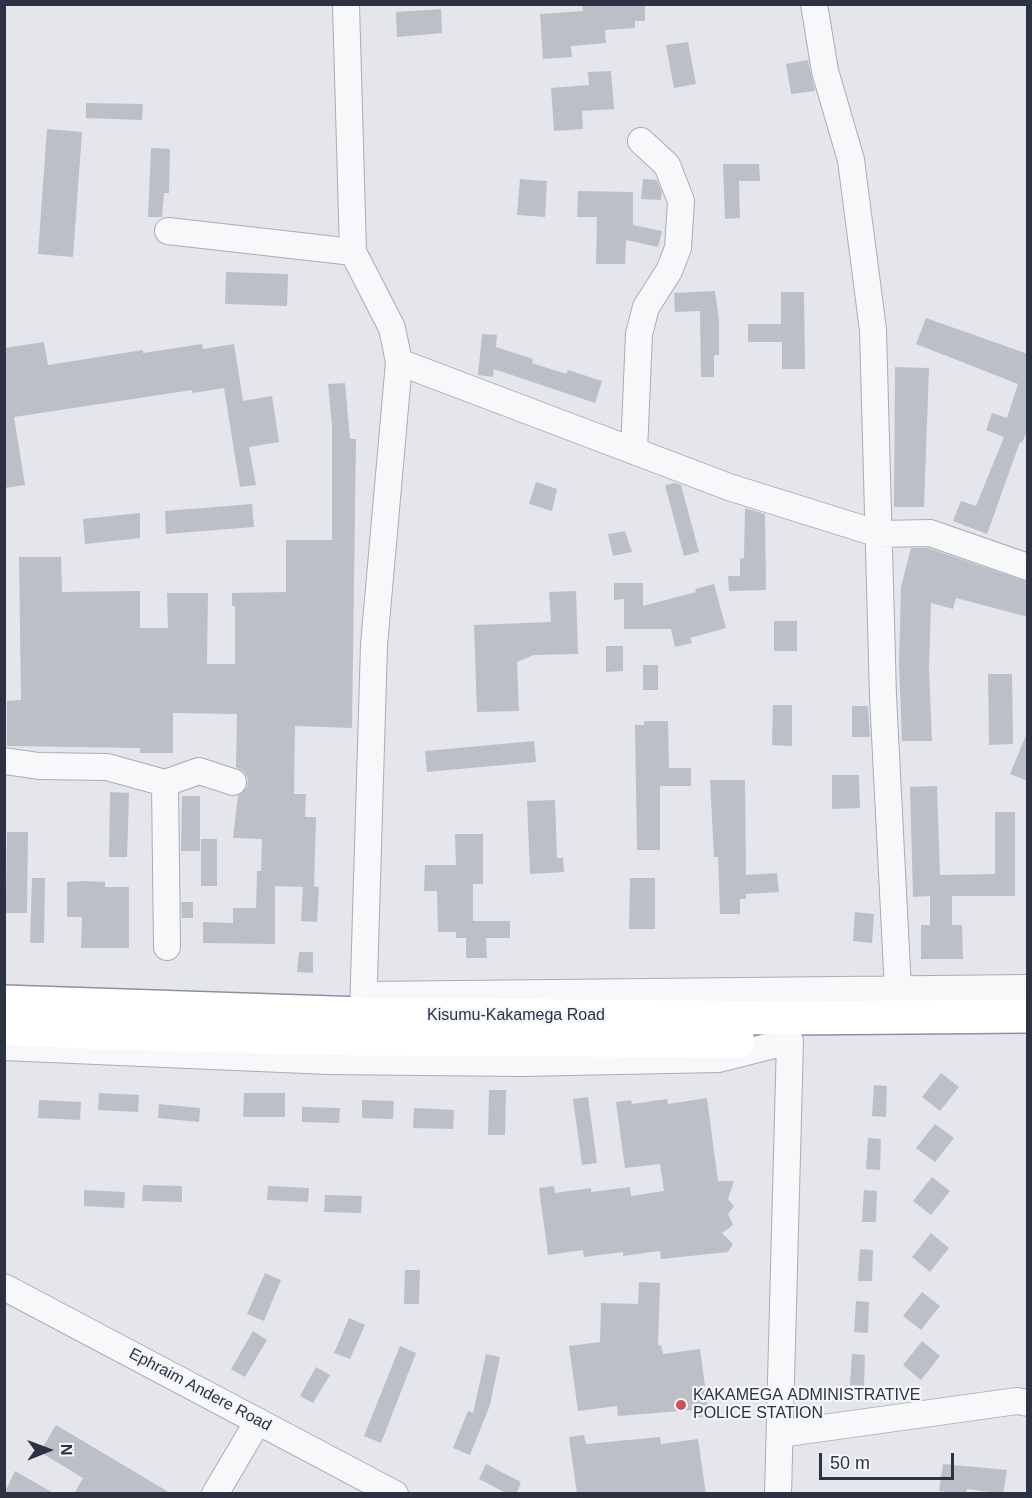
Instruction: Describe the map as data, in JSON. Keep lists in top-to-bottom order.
{
  "streets": {
    "highway": ["Kisumu-Kakamega Road"],
    "street": ["Ephraim Andere Road"]
  },
  "places": ["KAKAMEGA ADMINISTRATIVE POLICE STATION"],
  "scale_bar": "50 m",
  "north": "right"
}
